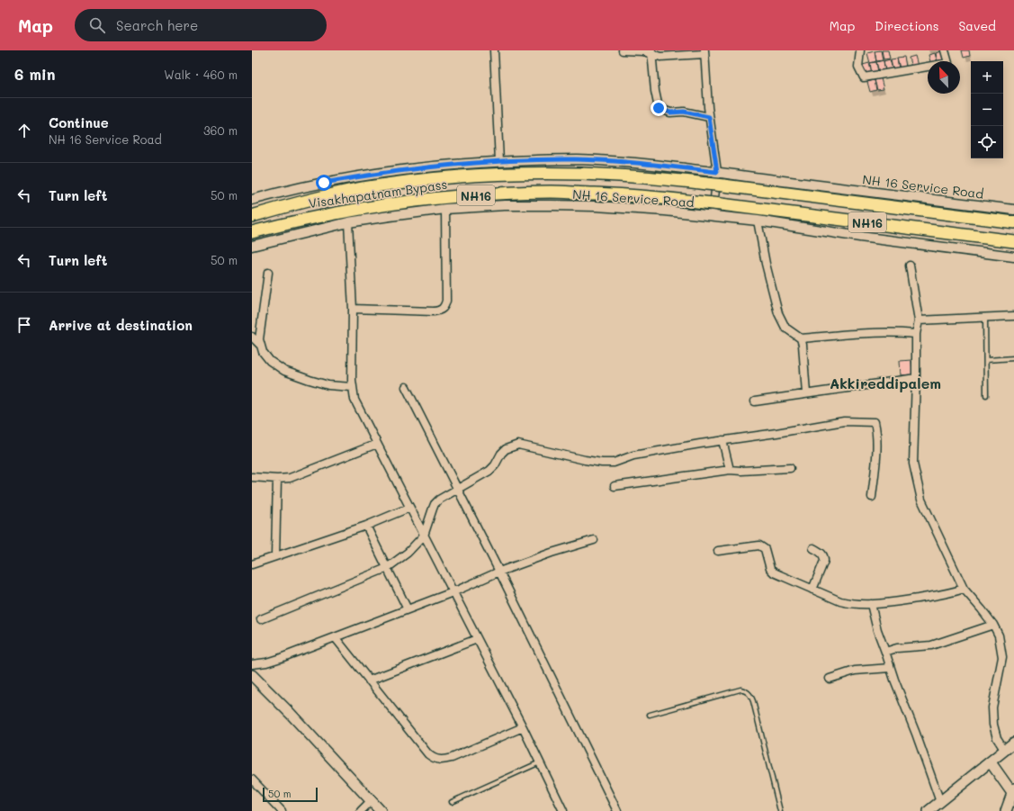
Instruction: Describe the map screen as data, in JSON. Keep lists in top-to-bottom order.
{
  "streets": {
    "highway": ["Visakhapatnam Bypass", "NH16"],
    "street": ["NH 16 Service Road"]
  },
  "districts": ["Akkireddipalem"],
  "scale_bar": "50 m",
  "north": "top left",
  "page": {
    "header": "Map",
    "search": "Search here",
    "nav": ["Map", "Directions", "Saved"],
    "heading": ["6 min", "Walk · 460 m"],
    "map_buttons": ["+", "−"],
    "list": [
      ["Continue", "NH 16 Service Road", "360 m"],
      ["Turn left", "50 m"],
      ["Turn left", "50 m"],
      "Arrive at destination"
    ],
    "scale": "50 m"
  }
}
